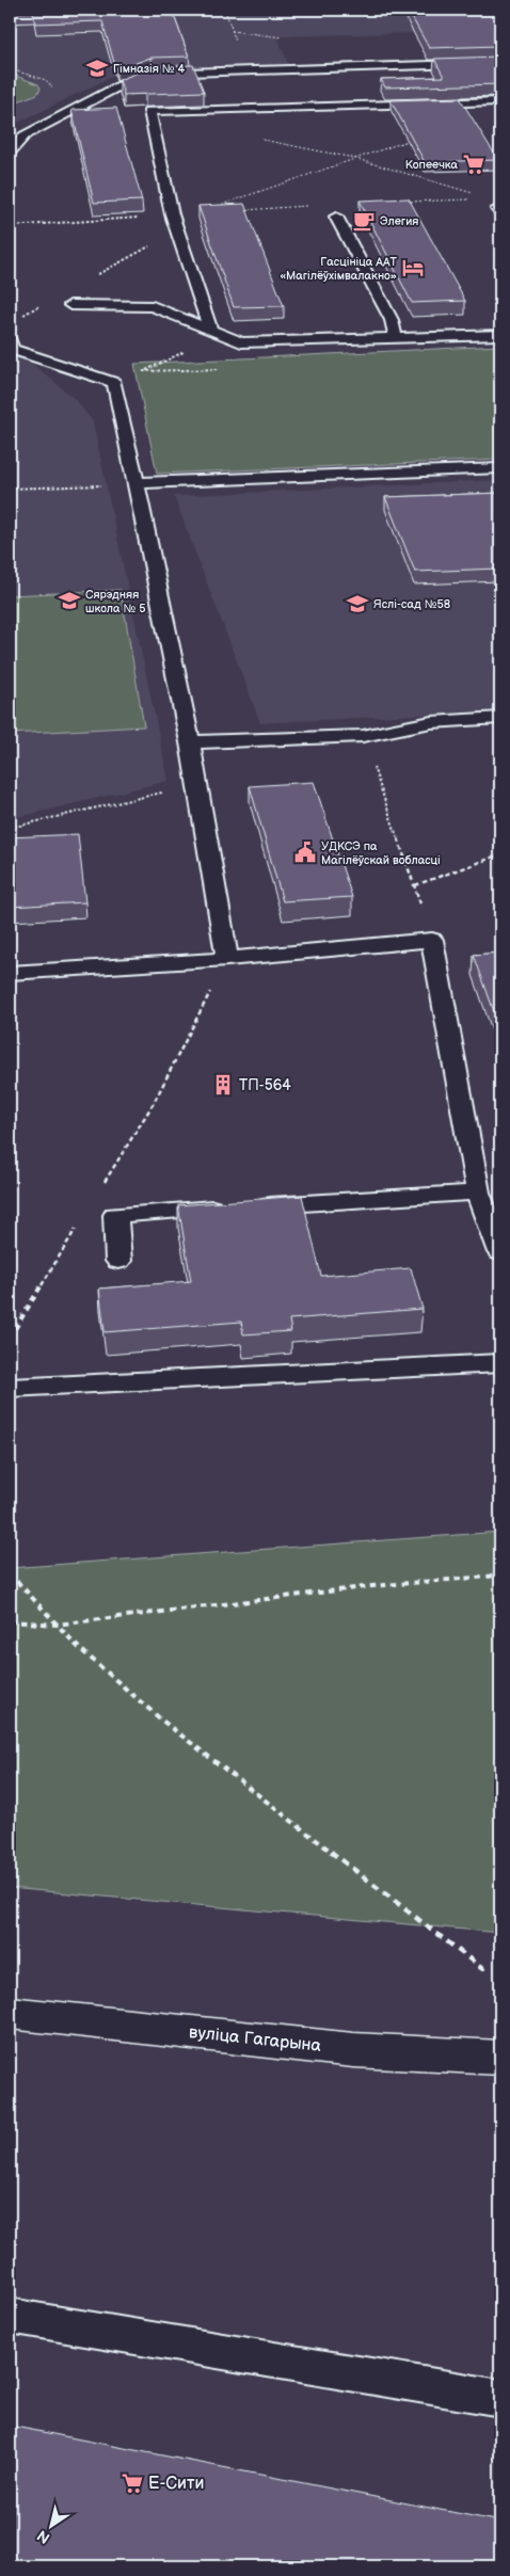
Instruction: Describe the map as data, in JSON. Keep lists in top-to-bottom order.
{
  "streets": {
    "main road": ["вуліца Гагарына"]
  },
  "places": {
    "school or university": ["Гімназія № 4", "Сярэдняя школа № 5", "Яслі-сад №58"],
    "supermarket": ["Копеечка", "Е-Сити"],
    "cafe": ["Элегия"],
    "hotel": ["Гасцініца ААТ «Магілёўхімвалакно»"],
    "public building": ["УДКСЭ па Магілёўскай вобласці"],
    "building": ["ТП-564"]
  },
  "north": "bottom left"
}
